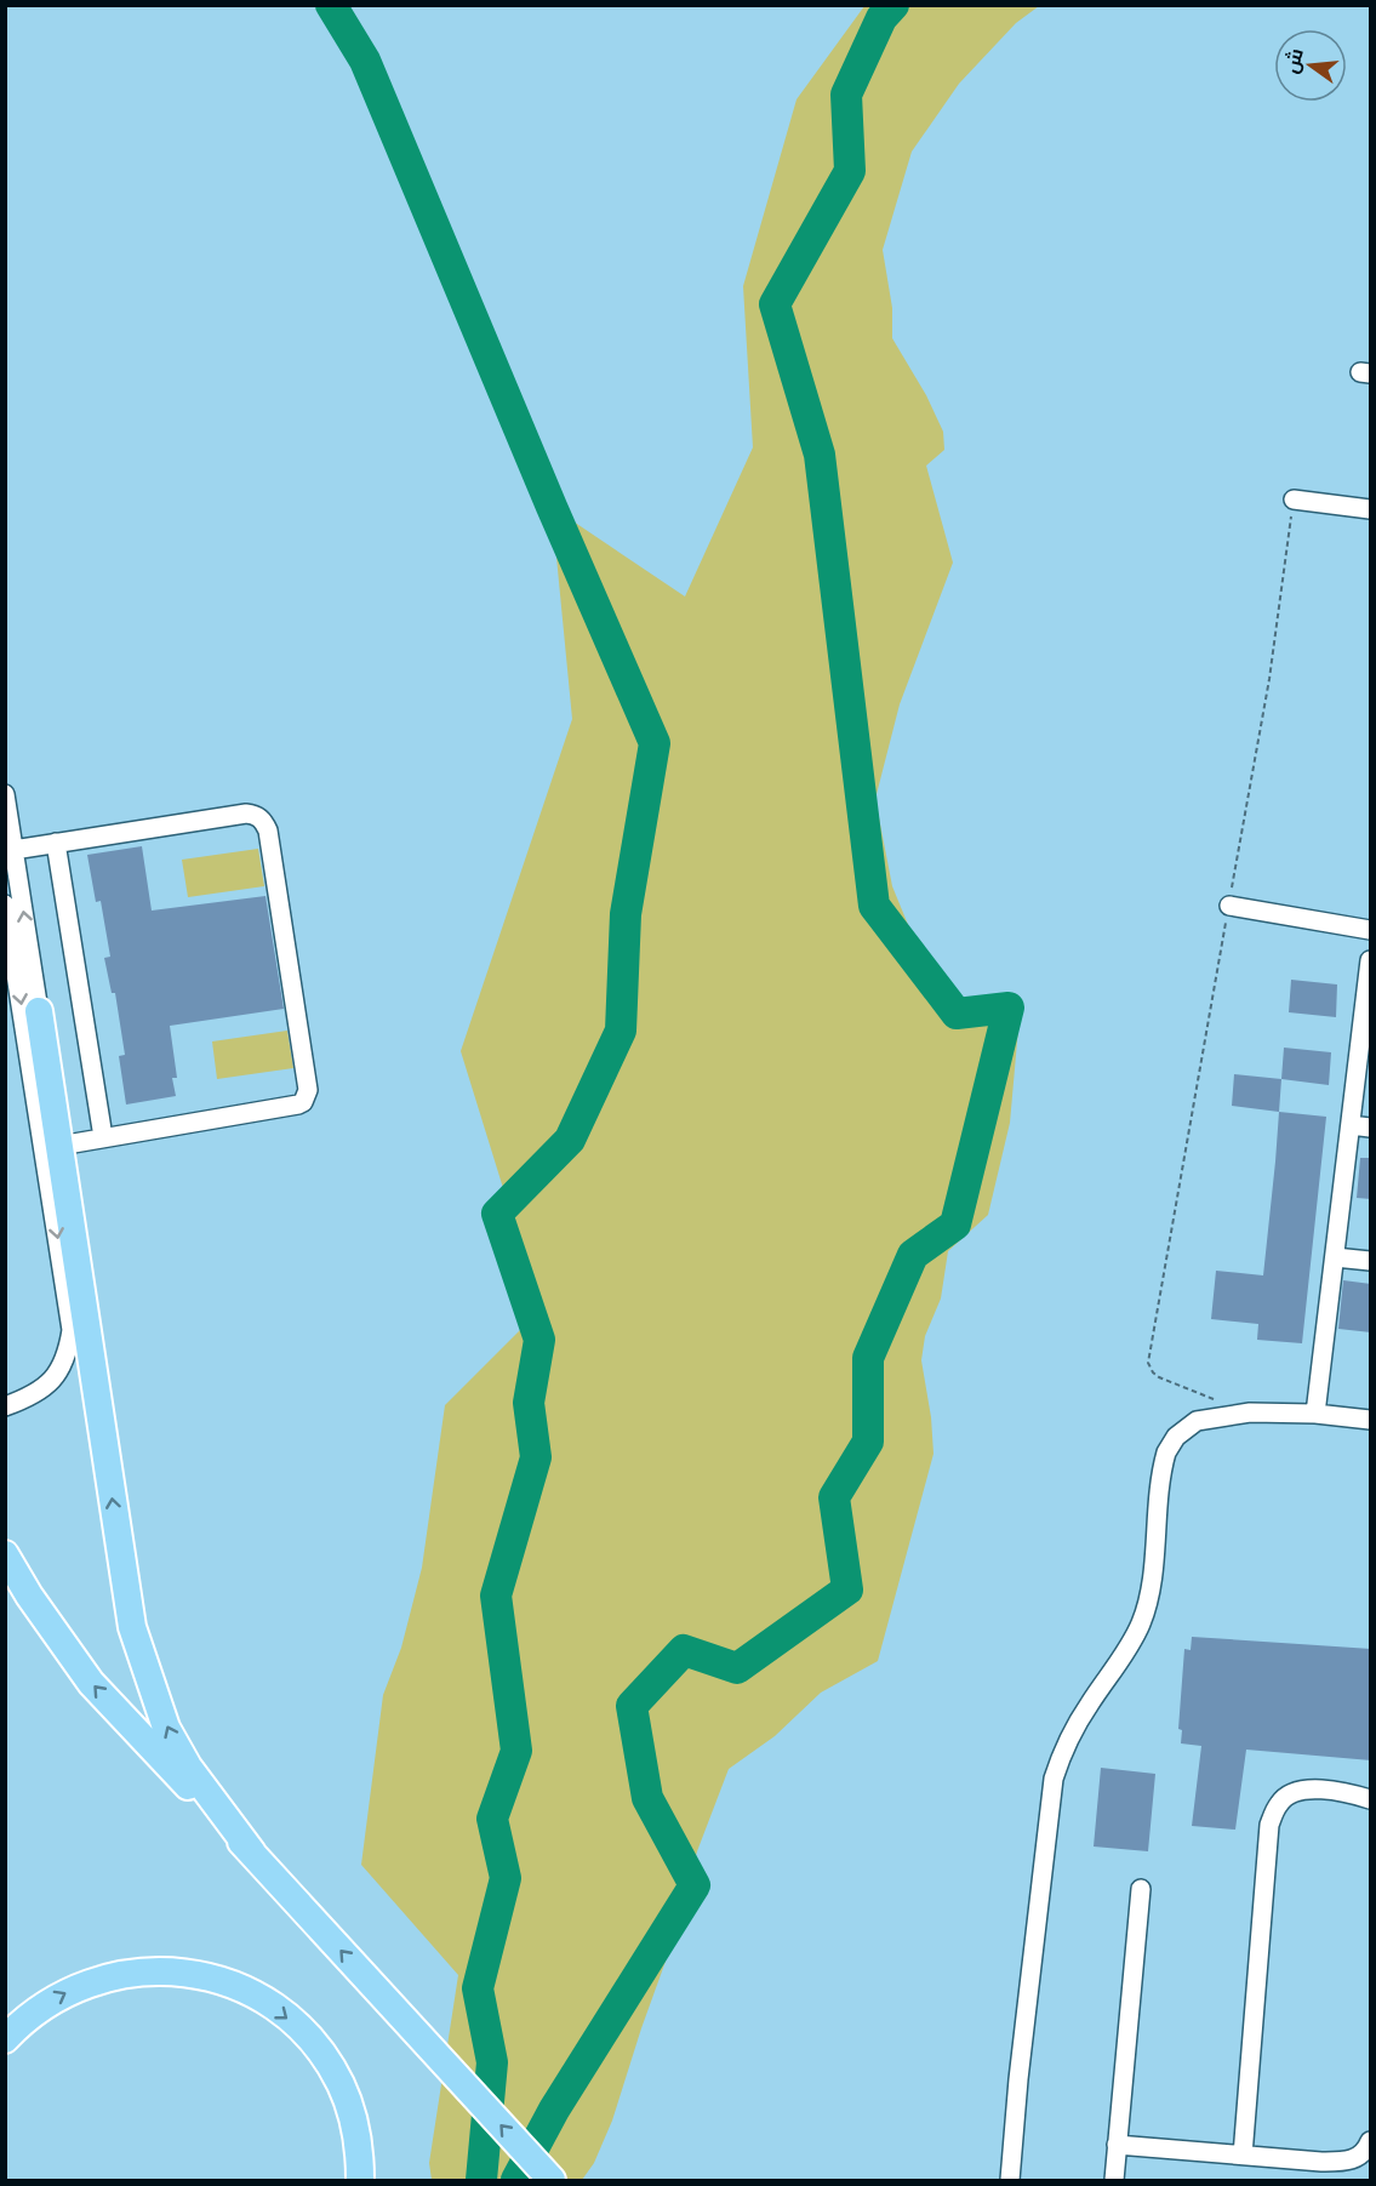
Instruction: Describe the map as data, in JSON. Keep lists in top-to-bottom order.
{
  "north": "left"
}
